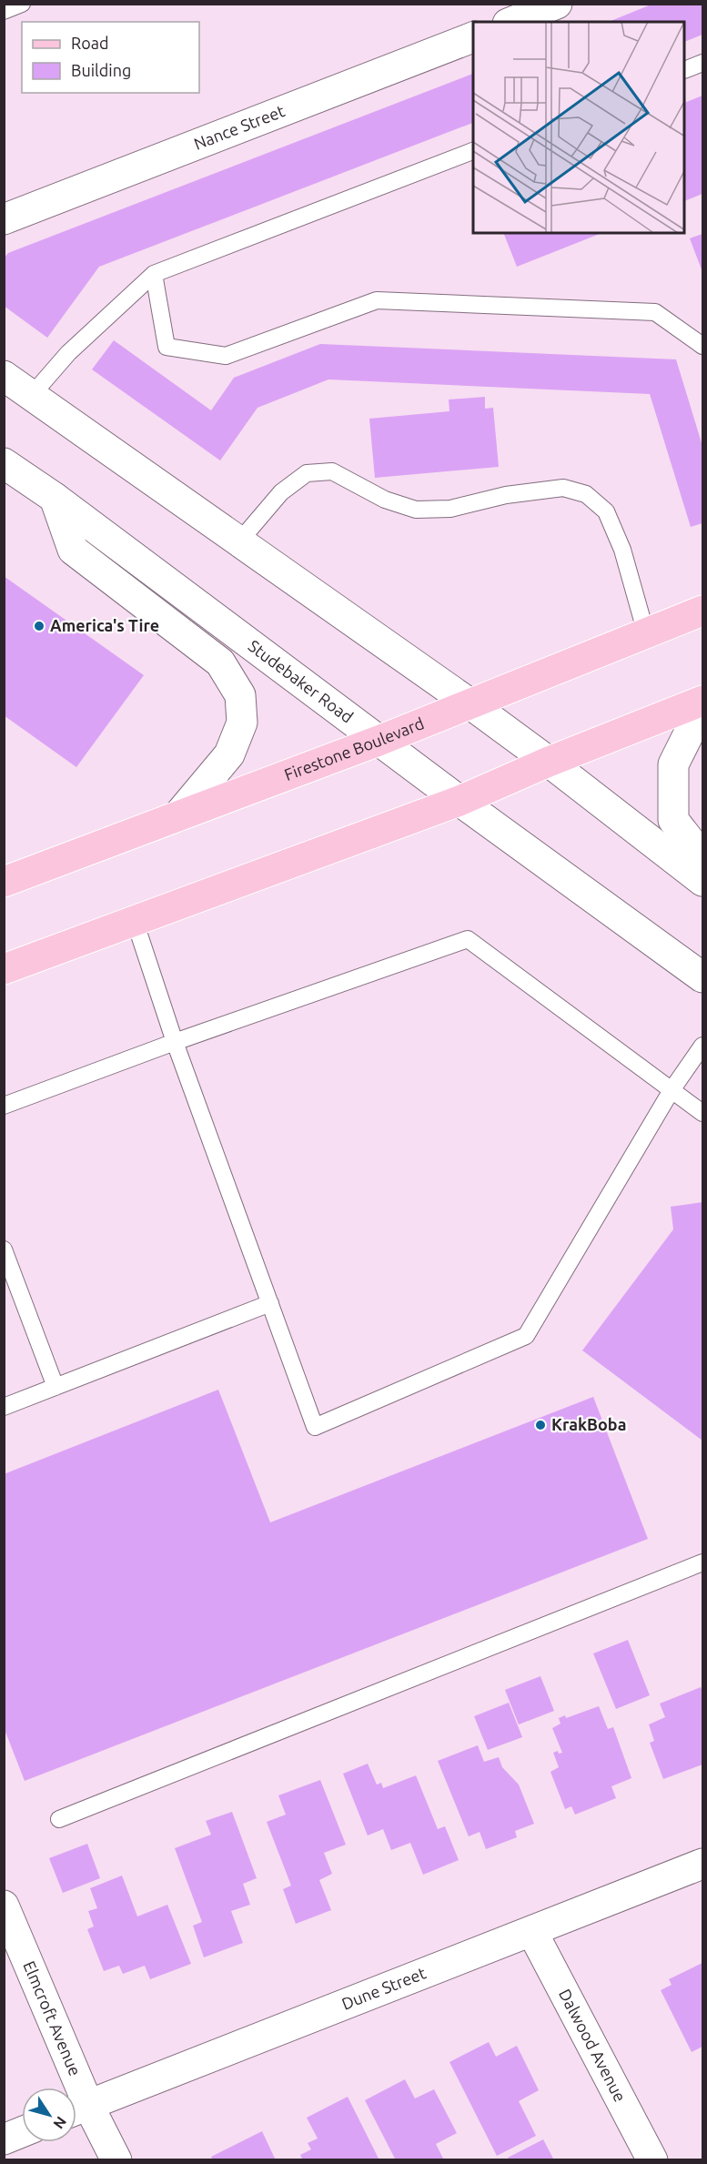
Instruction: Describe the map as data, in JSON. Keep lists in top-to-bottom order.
{
  "streets": {
    "main road": [
      "Nance Street",
      "Studebaker Road",
      "Firestone Boulevard",
      "Dune Street",
      "Elmcroft Avenue",
      "Dalwood Avenue"
    ]
  },
  "crossings": [
    ["Studebaker Road", "Firestone Boulevard"],
    ["Dune Street", "Elmcroft Avenue"],
    ["Dune Street", "Dalwood Avenue"]
  ],
  "places": ["America's Tire", "KrakBoba"],
  "legend": ["Road", "Building"],
  "north": "bottom right"
}
